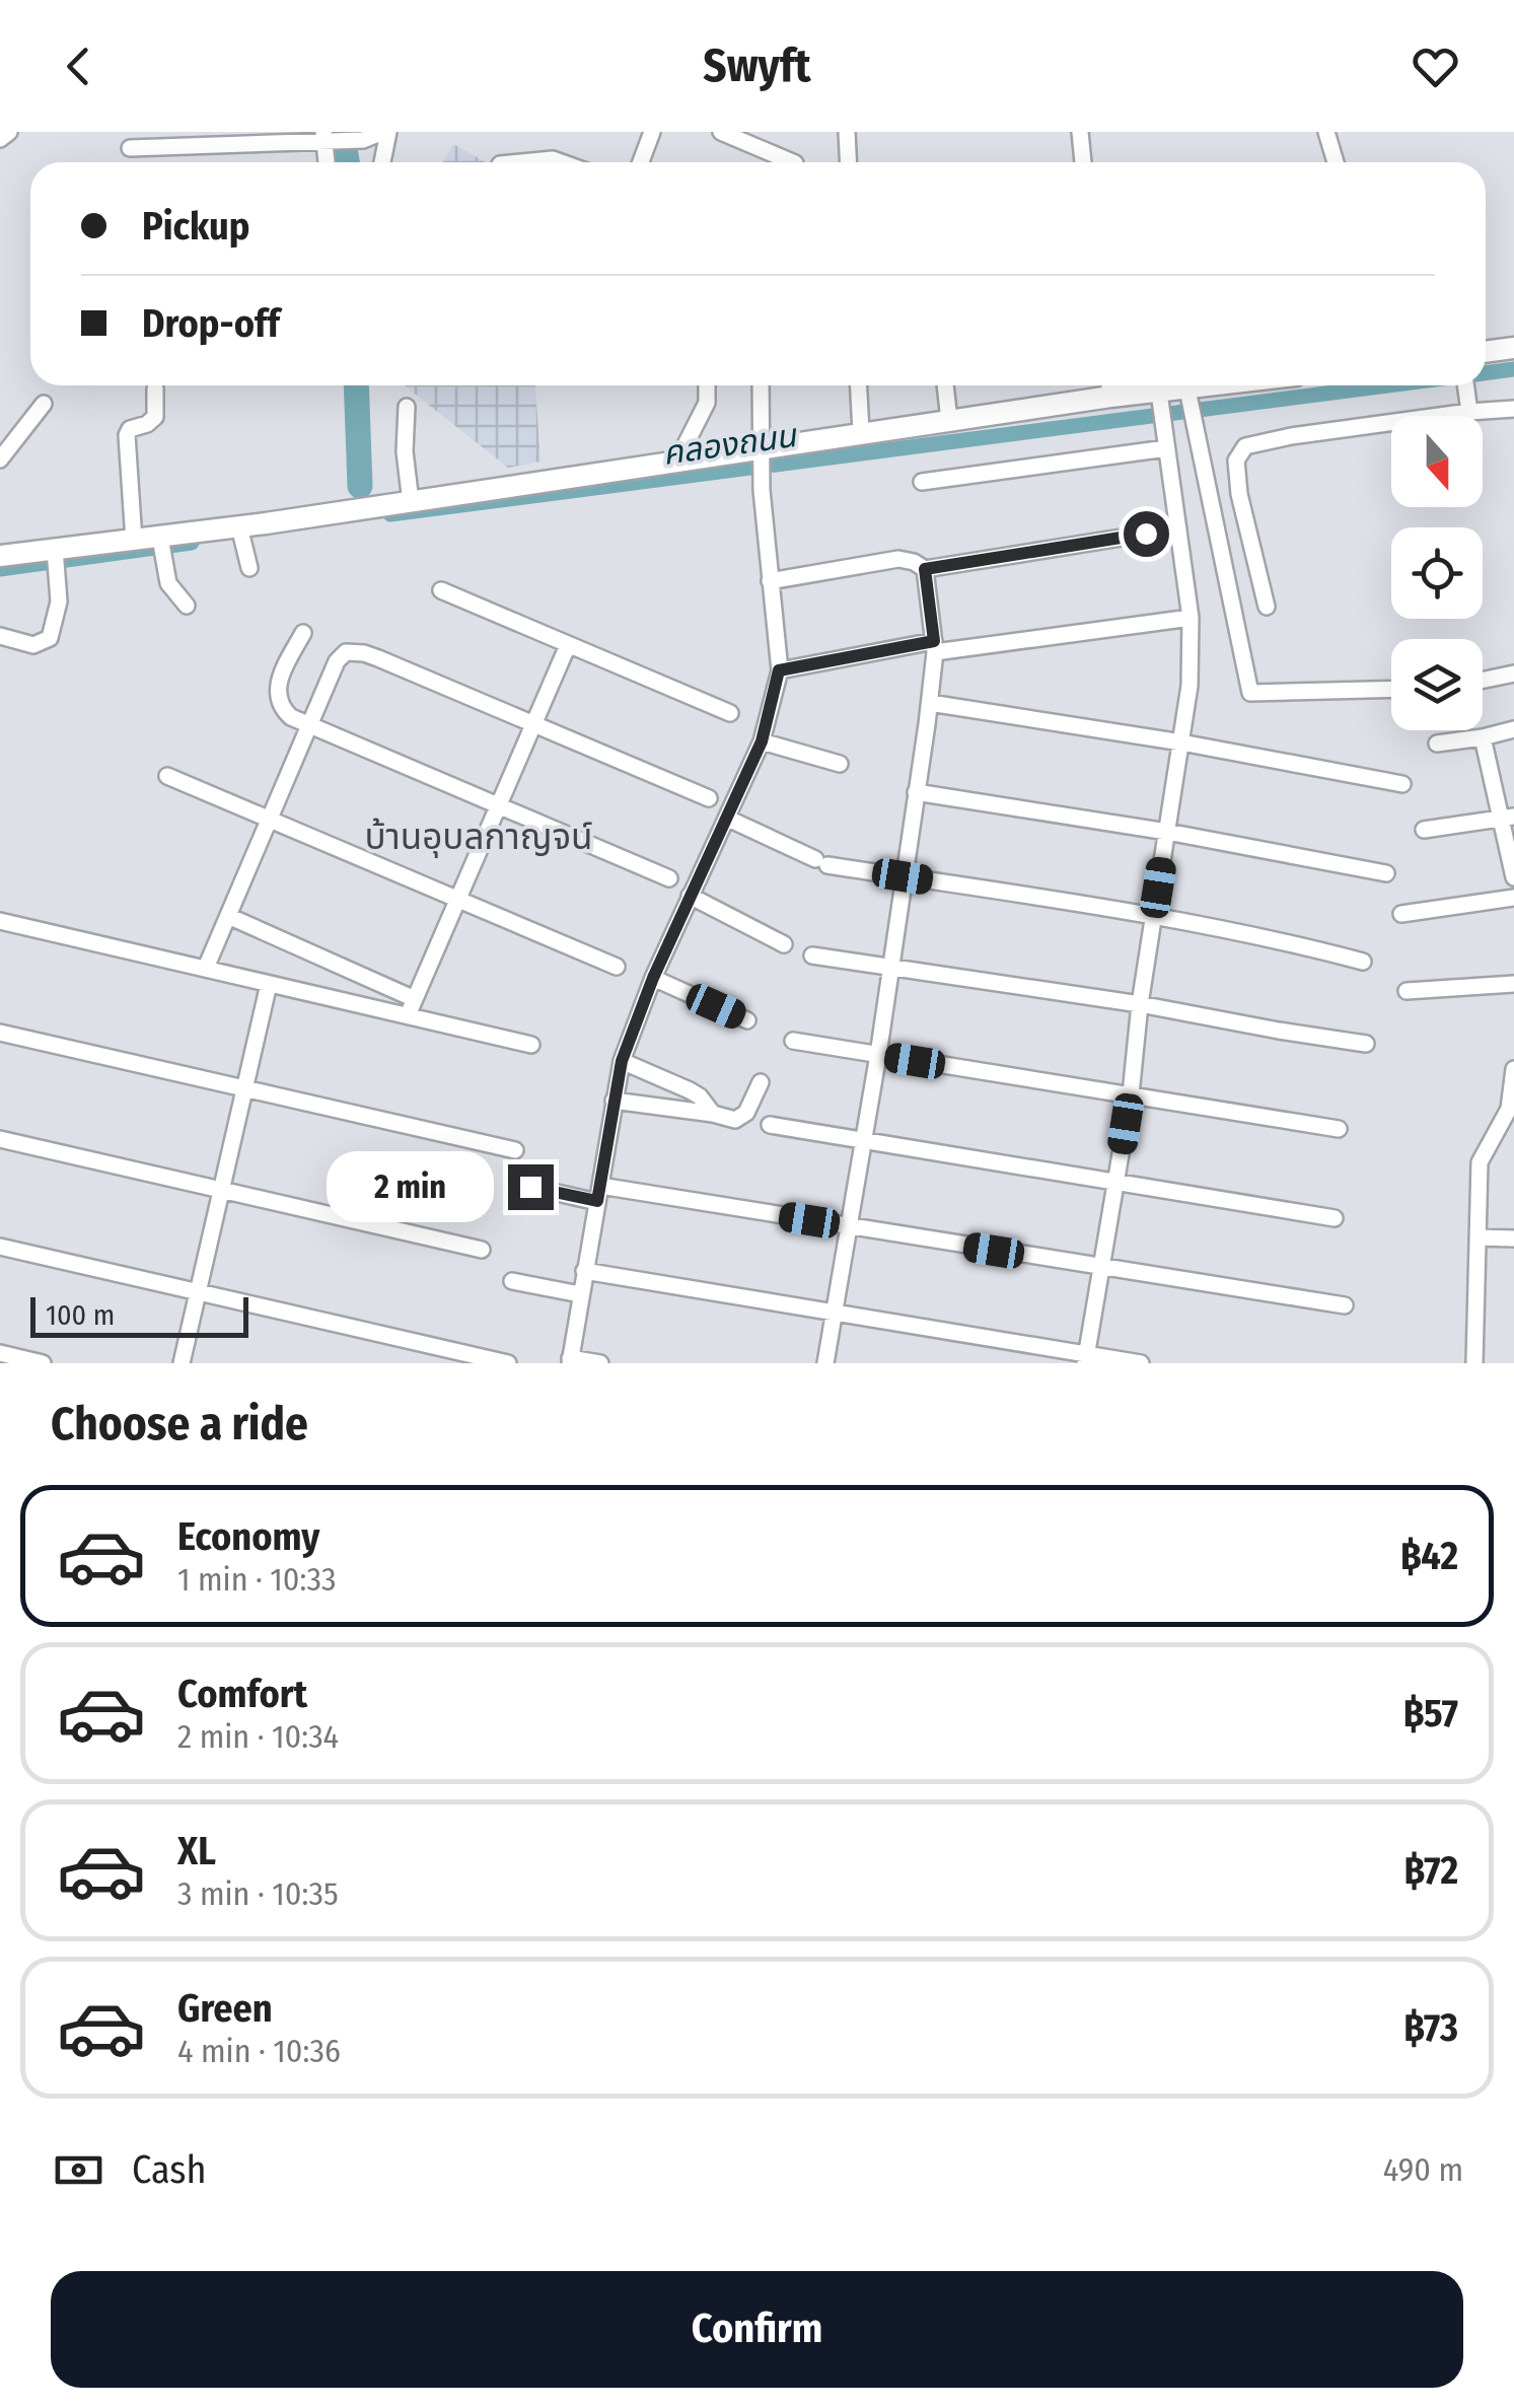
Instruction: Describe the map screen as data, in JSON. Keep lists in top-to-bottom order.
{
  "districts": ["บ้านอุบลกาญจน์"],
  "water": ["คลองถนน"],
  "scale_bar": "100 m",
  "north": "bottom",
  "page": {
    "header": "Swyft",
    "banner": ["Pickup", "Drop-off"],
    "bubble": "2 min",
    "scale": "100 m",
    "heading": "Choose a ride",
    "list": [
      {
        "name": "Economy",
        "note": "1 min · 10:33",
        "value": "฿42"
      },
      {
        "name": "Comfort",
        "note": "2 min · 10:34",
        "value": "฿57"
      },
      {
        "name": "XL",
        "note": "3 min · 10:35",
        "value": "฿72"
      },
      {
        "name": "Green",
        "note": "4 min · 10:36",
        "value": "฿73"
      }
    ],
    "pay": ["Cash", "490 m"],
    "buttons": "Confirm"
  }
}
